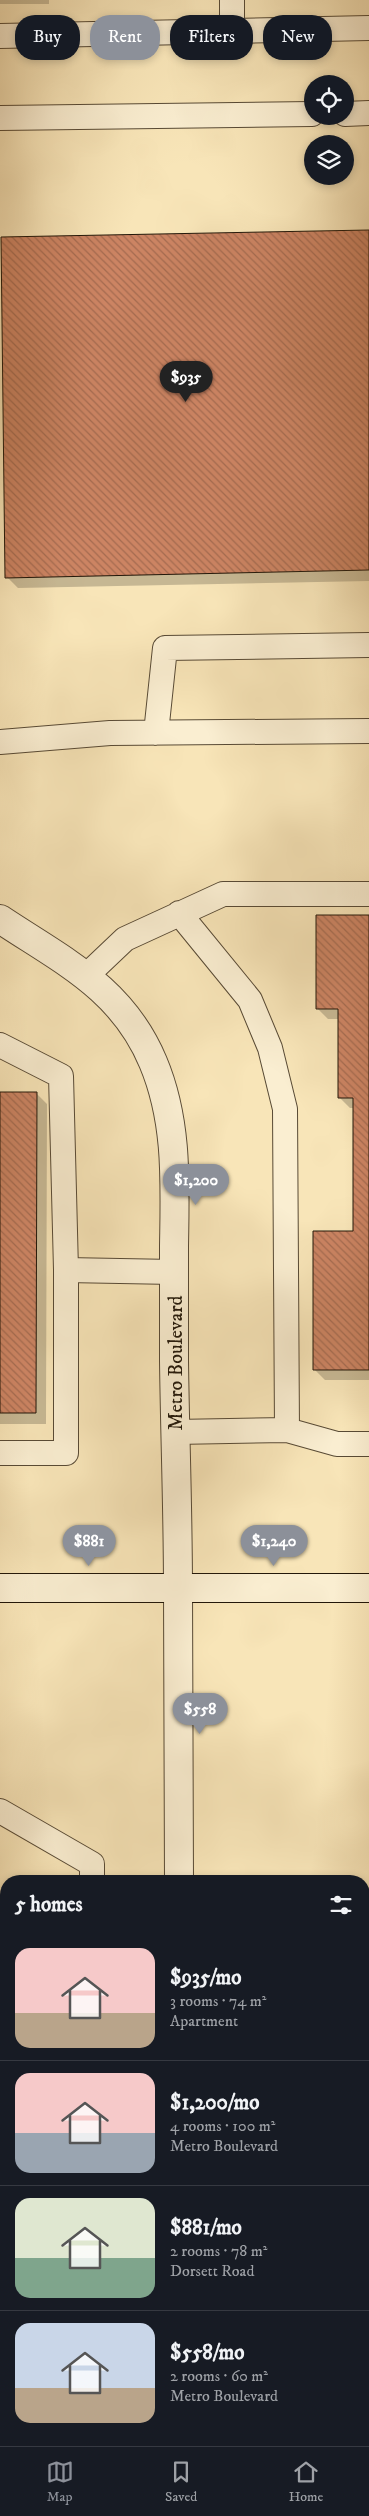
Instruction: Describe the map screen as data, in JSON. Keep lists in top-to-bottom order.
{
  "streets": {
    "street": ["Metro Boulevard"]
  },
  "page": {
    "chip": [
      "Buy",
      "Rent",
      "Filters",
      "New"
    ],
    "price": [
      "$935",
      "$1,200",
      "$881",
      "$1,240",
      "$558"
    ],
    "heading": "5 homes",
    "list": [
      {
        "name": "$935/mo",
        "note": "3 rooms · 74 m² · Apartment"
      },
      {
        "name": "$1,200/mo",
        "note": "4 rooms · 100 m² · Metro Boulevard"
      },
      {
        "name": "$881/mo",
        "note": "2 rooms · 78 m² · Dorsett Road"
      },
      {
        "name": "$558/mo",
        "note": "2 rooms · 60 m² · Metro Boulevard"
      }
    ],
    "tabs": ["Map", "Saved", "Home"]
  }
}
